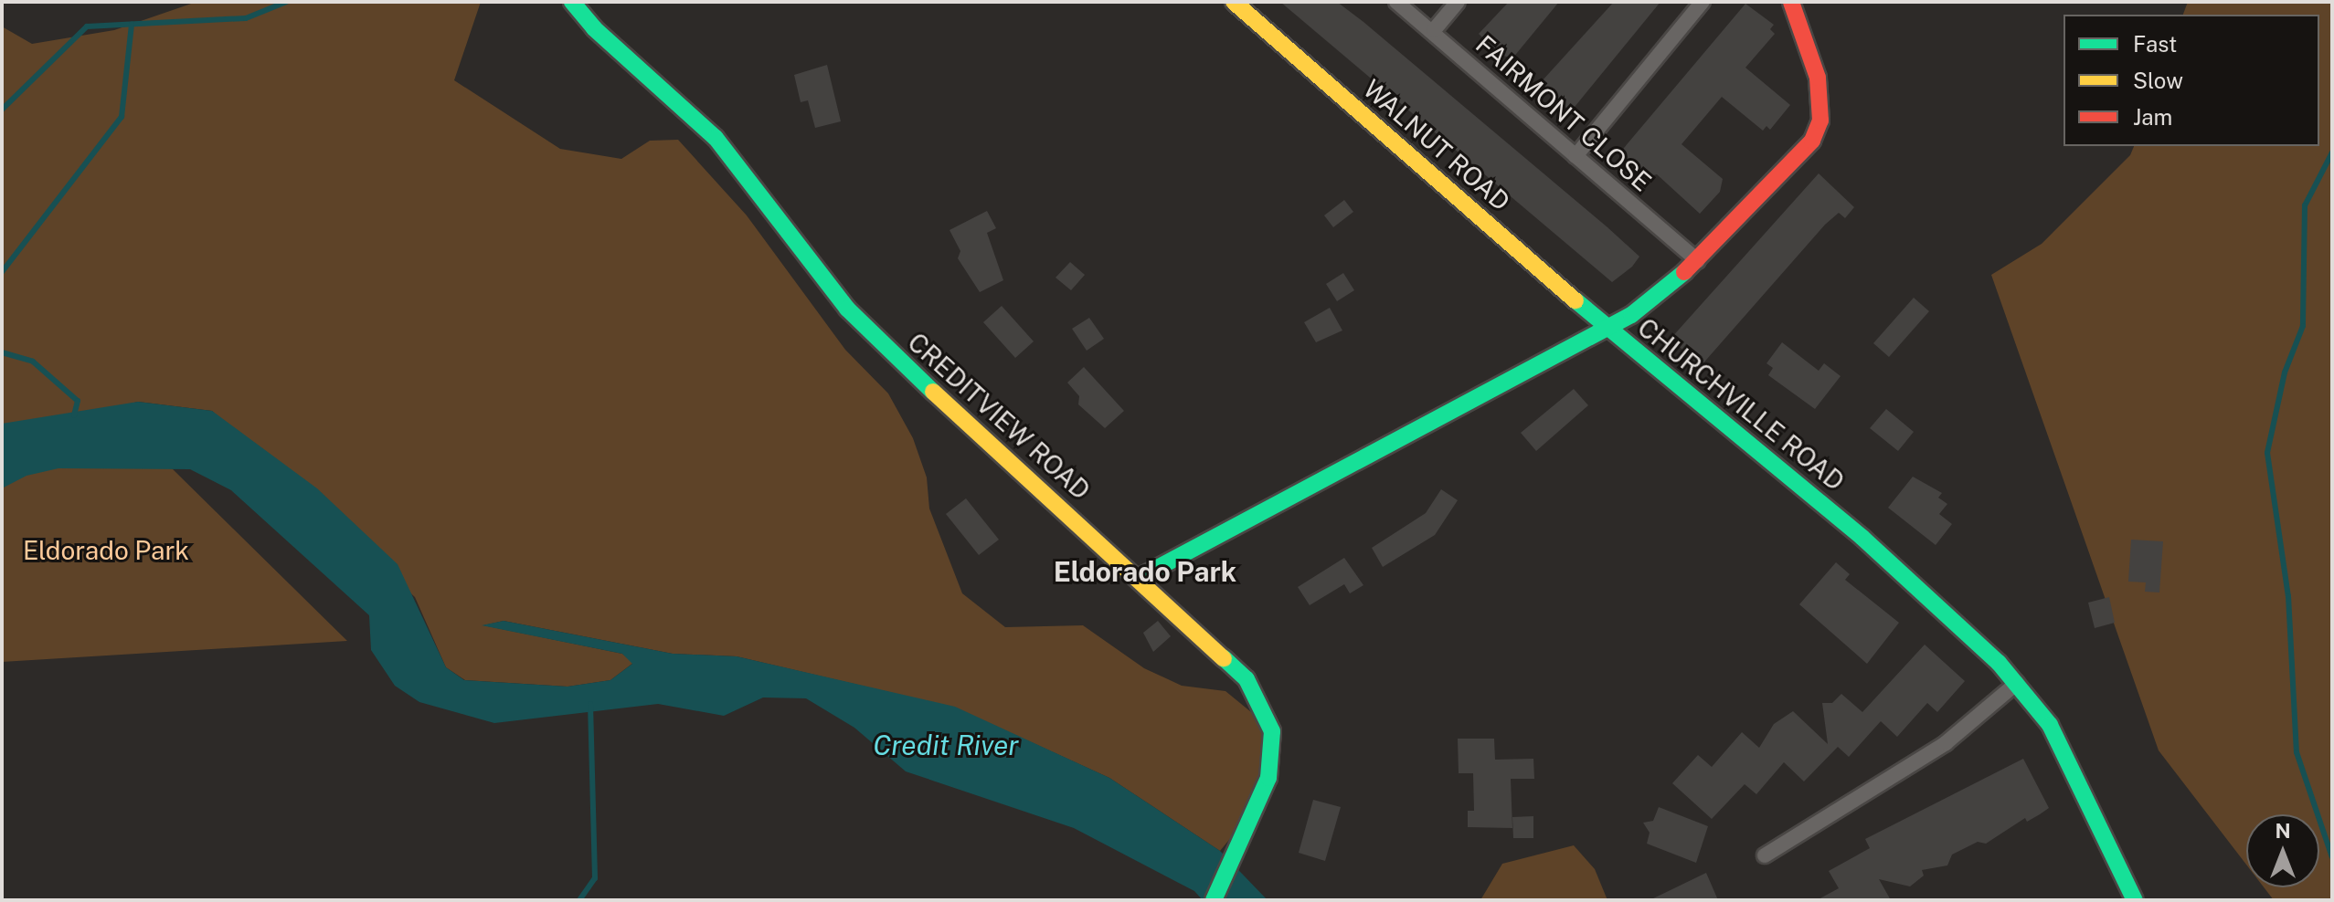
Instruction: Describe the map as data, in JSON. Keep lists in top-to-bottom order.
{
  "streets": {
    "street": [
      "FAIRMONT CLOSE",
      "WALNUT ROAD",
      "CHURCHVILLE ROAD",
      "CREDITVIEW ROAD"
    ]
  },
  "crossings": [
    ["WALNUT ROAD", "CHURCHVILLE ROAD"],
    ["CHURCHVILLE ROAD", "CREDITVIEW ROAD"]
  ],
  "districts": ["Eldorado Park"],
  "water": ["Credit River"],
  "parks": ["Eldorado Park"],
  "legend": ["Fast", "Slow", "Jam"],
  "north": "top"
}
